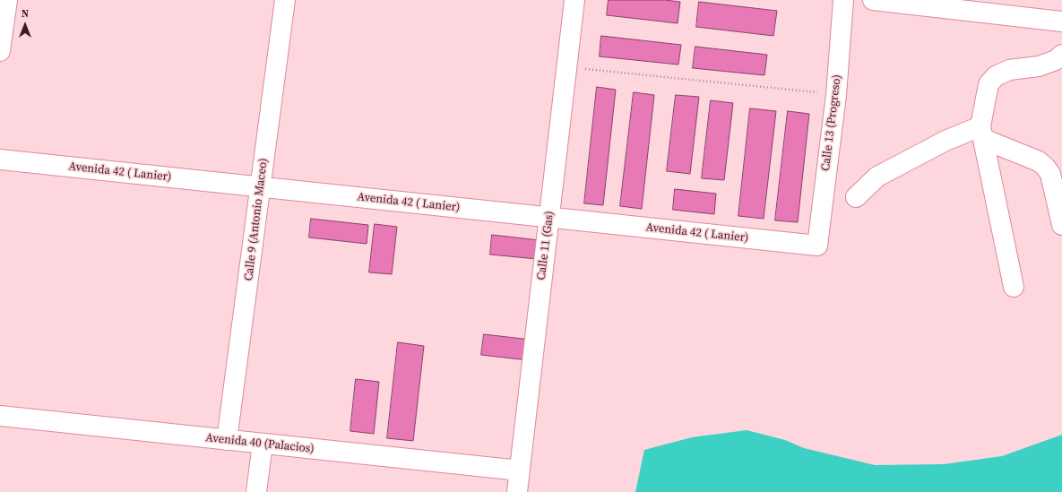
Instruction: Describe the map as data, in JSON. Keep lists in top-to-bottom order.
{
  "streets": {
    "street": [
      "Calle 13 (Progreso)",
      "Avenida 42 ( Lanier)",
      "Calle 9 (Antonio Maceo)",
      "Calle 11 (Gas)",
      "Avenida 40 (Palacios)"
    ]
  },
  "crossings": [
    ["Calle 13 (Progreso)", "Avenida 42 ( Lanier)"],
    ["Avenida 42 ( Lanier)", "Calle 9 (Antonio Maceo)"],
    ["Avenida 42 ( Lanier)", "Calle 11 (Gas)"],
    ["Calle 9 (Antonio Maceo)", "Avenida 40 (Palacios)"],
    ["Calle 11 (Gas)", "Avenida 40 (Palacios)"]
  ],
  "north": "top"
}
